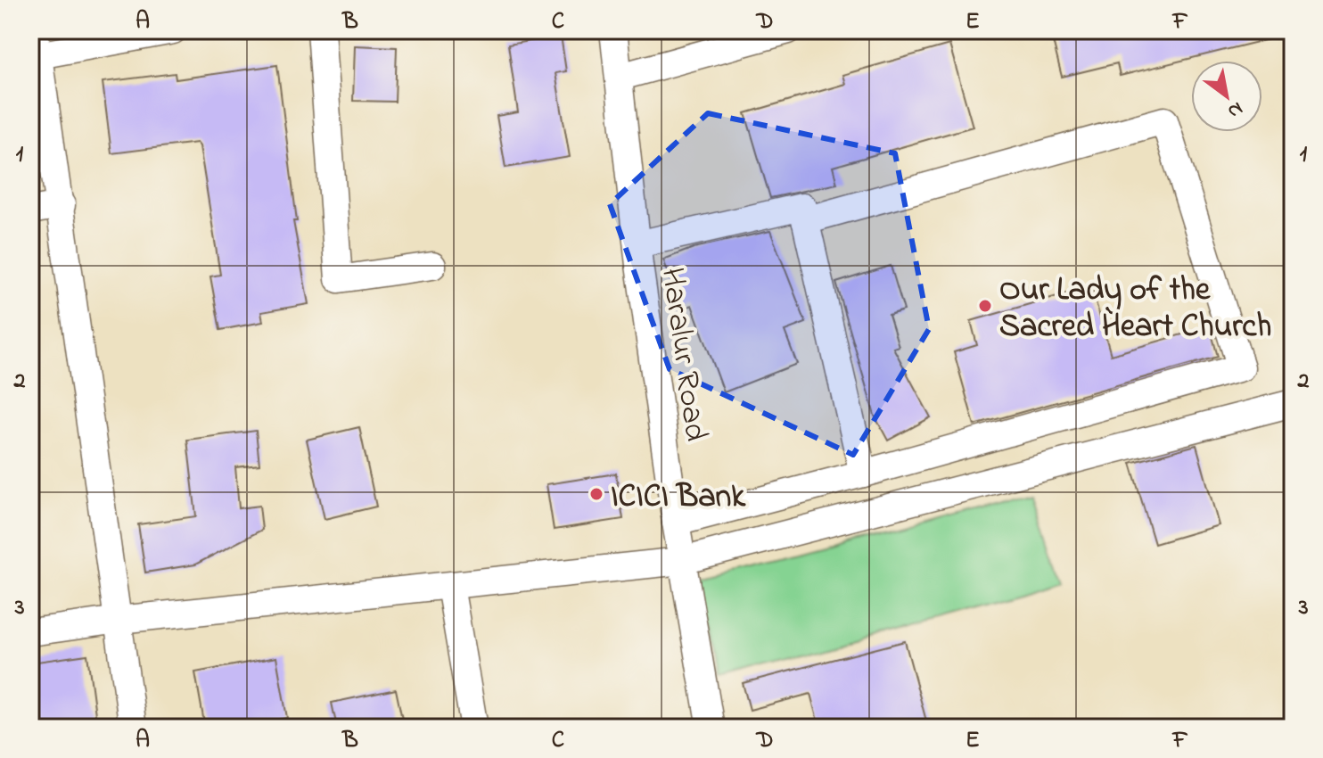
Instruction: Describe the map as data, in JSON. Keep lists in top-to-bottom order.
{
  "streets": {
    "street": ["Haralur Road"]
  },
  "places": ["Our Lady of the Sacred Heart Church", "ICICI Bank"],
  "north": "bottom right",
  "grid": {
    "columns": [
      "A",
      "B",
      "C",
      "D",
      "E",
      "F"
    ],
    "rows": ["1", "2", "3"]
  }
}
